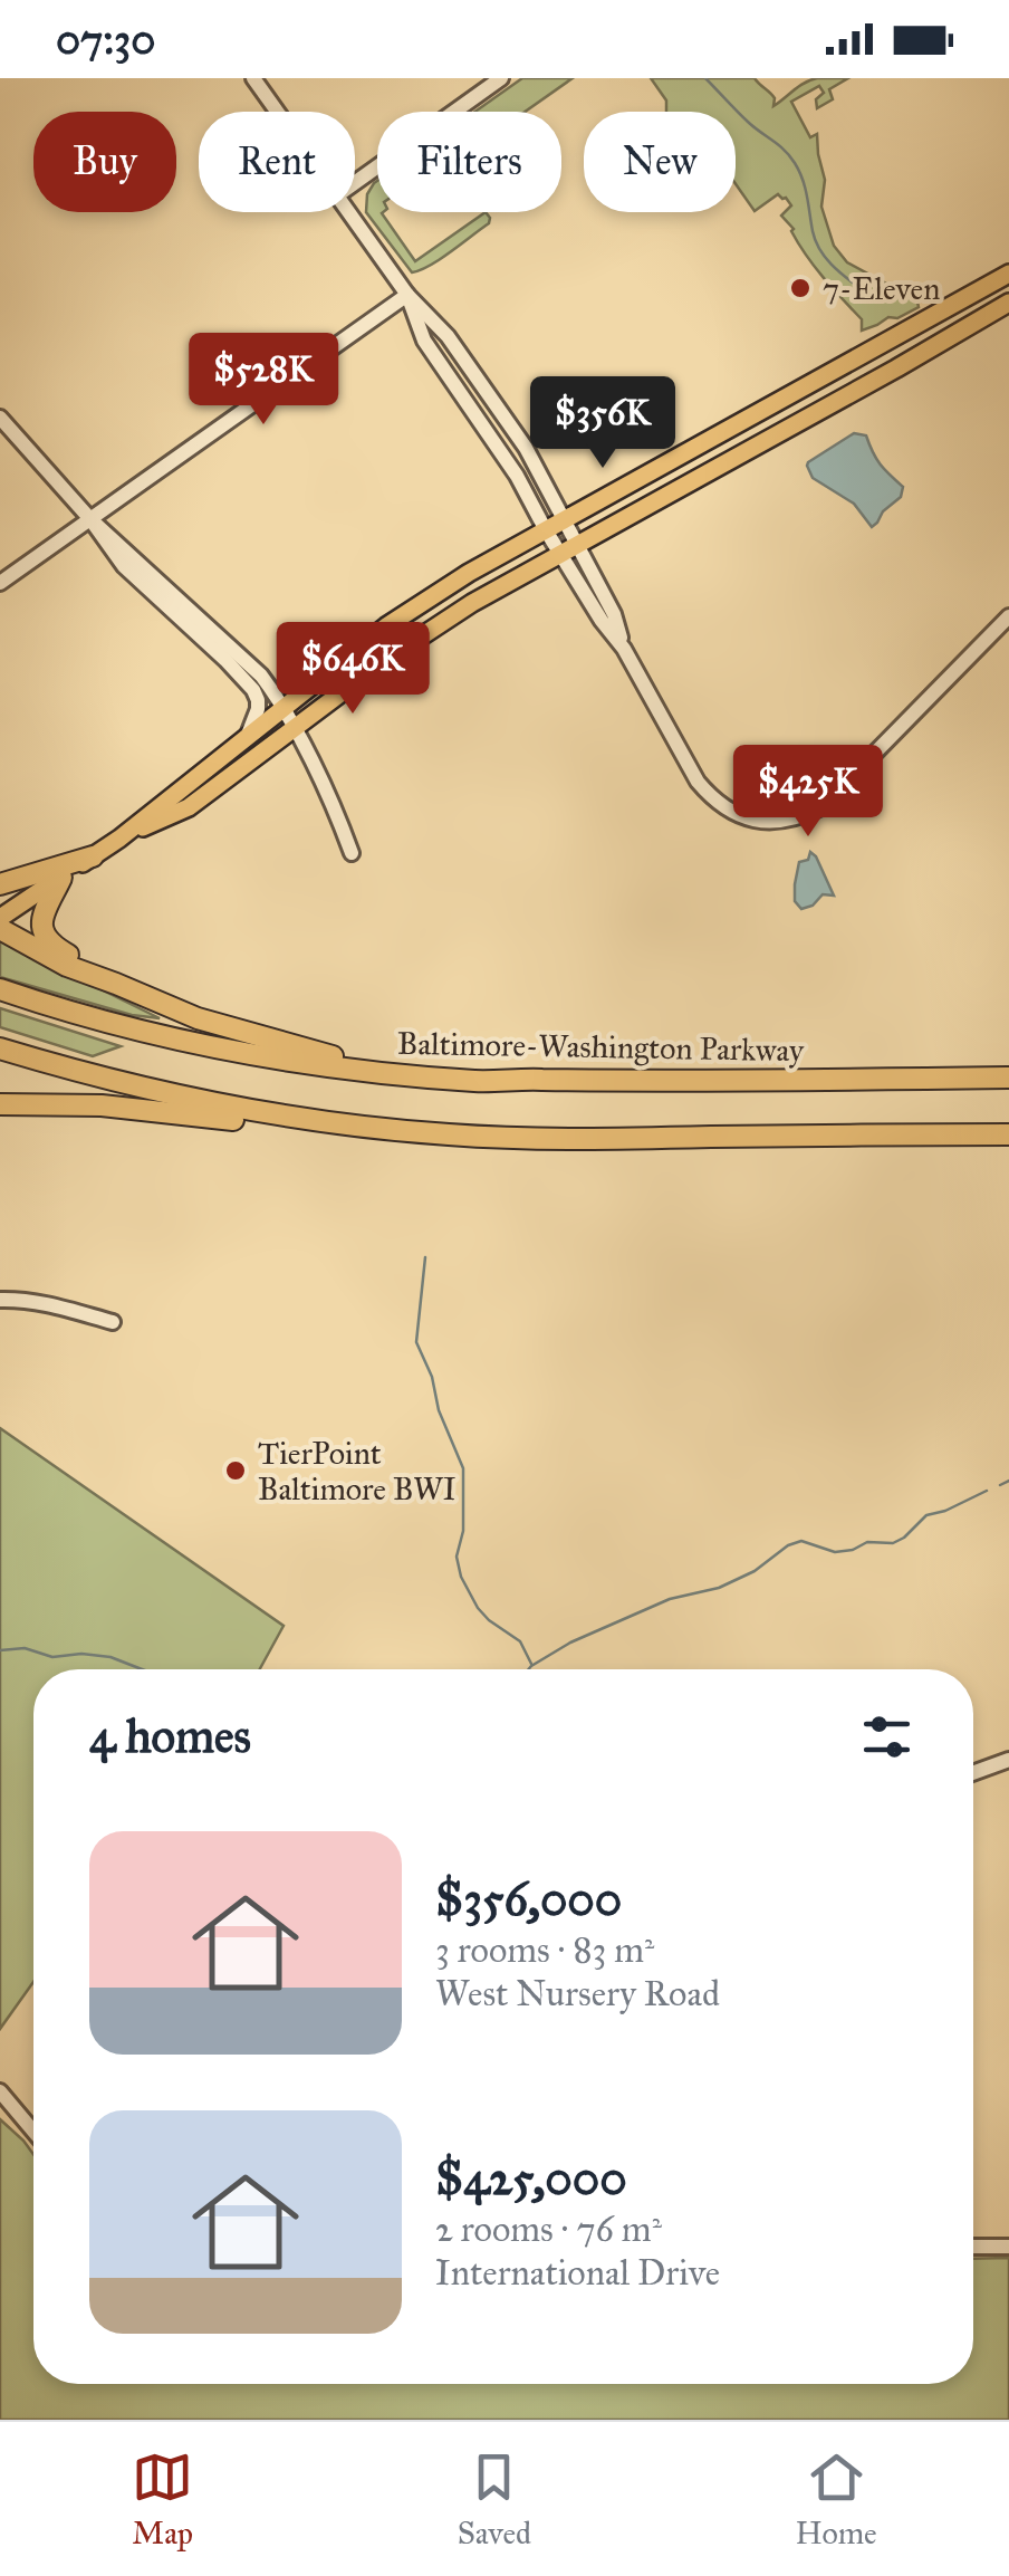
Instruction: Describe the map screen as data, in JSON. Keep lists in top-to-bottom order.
{
  "streets": {
    "highway": ["Baltimore-Washington Parkway"]
  },
  "places": ["7-Eleven", "TierPoint Baltimore BWI"],
  "page": {
    "status": "07:30",
    "chip": [
      "Buy",
      "Rent",
      "Filters",
      "New"
    ],
    "price": [
      "$528K",
      "$356K",
      "$646K",
      "$425K"
    ],
    "heading": "4 homes",
    "list": [
      {
        "name": "$356,000",
        "note": "3 rooms · 83 m² · West Nursery Road"
      },
      {
        "name": "$425,000",
        "note": "2 rooms · 76 m² · International Drive"
      }
    ],
    "tabs": ["Map", "Saved", "Home"]
  }
}
